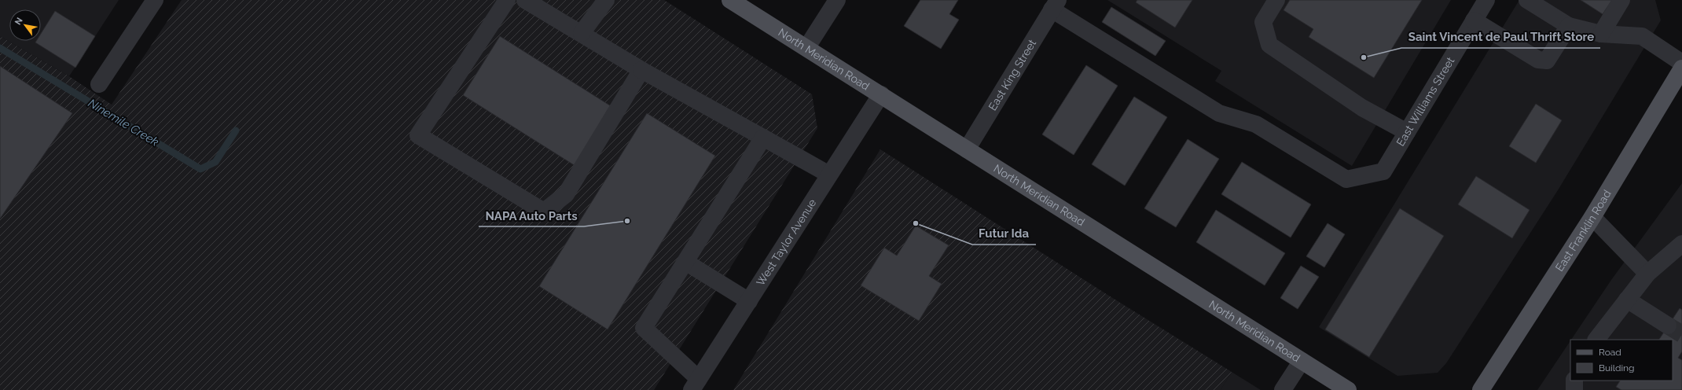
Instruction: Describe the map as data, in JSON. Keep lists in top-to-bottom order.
{
  "streets": {
    "main road": ["North Meridian Road", "East Franklin Road"],
    "street": ["East King Street", "East Williams Street", "West Taylor Avenue"]
  },
  "crossings": [
    ["North Meridian Road", "East King Street"],
    ["North Meridian Road", "West Taylor Avenue"],
    ["East King Street", "East Williams Street"]
  ],
  "water": ["Ninemile Creek"],
  "places": ["Saint Vincent de Paul Thrift Store", "NAPA Auto Parts", "Futur Ida"],
  "legend": ["Road", "Building"],
  "north": "top left"
}
